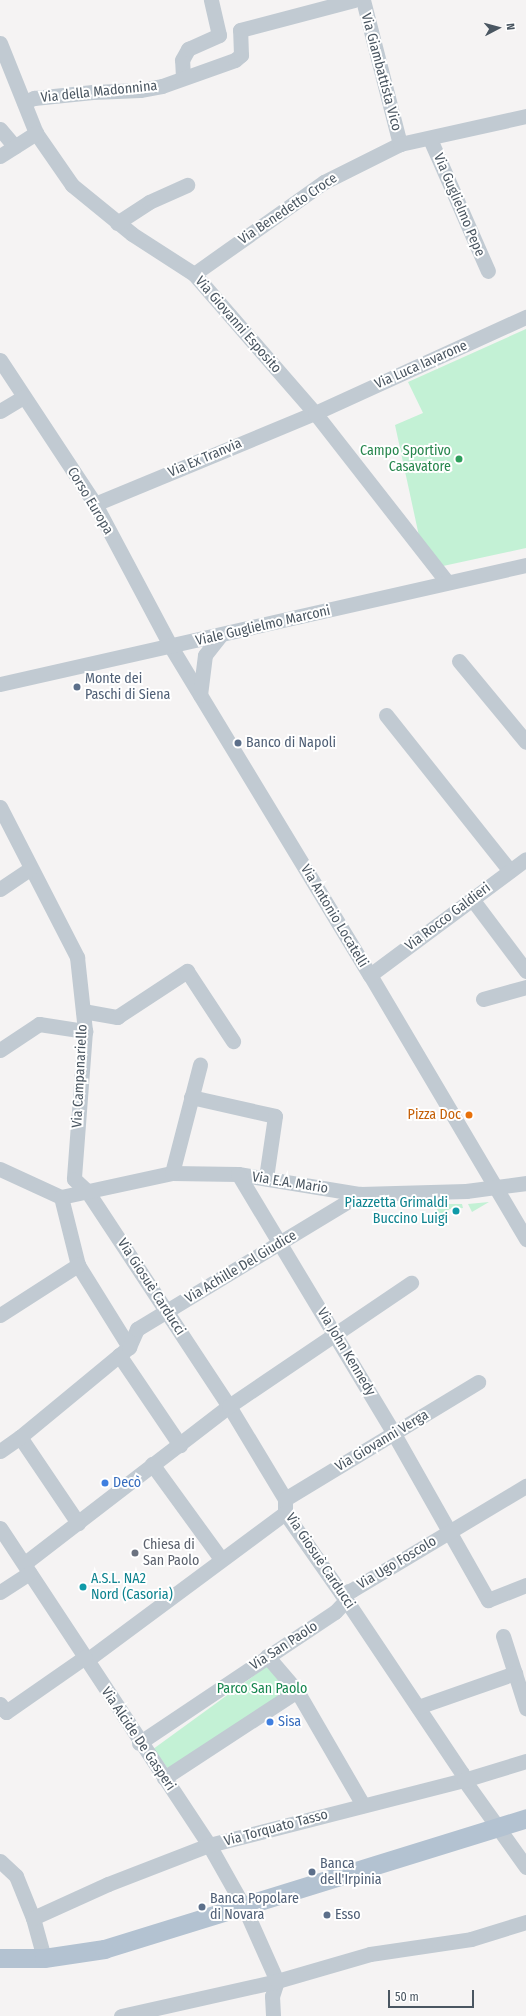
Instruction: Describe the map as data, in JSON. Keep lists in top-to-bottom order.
{
  "streets": {
    "street": [
      "Via Giambattista Vico",
      "Via della Madonnina",
      "Via Guglielmo Pepe",
      "Via Benedetto Croce",
      "Via Giovanni Esposito",
      "Via Luca Iavarone",
      "Via Ex Tranvia",
      "Corso Europa",
      "Viale Guglielmo Marconi",
      "Via Antonio Locatelli",
      "Via Rocco Galdieri",
      "Via Campanariello",
      "Via E.A. Mario",
      "Via Achille Del Giudice",
      "Via Giosuè Carducci",
      "Via John Kennedy",
      "Via Giovanni Verga",
      "Via Ugo Foscolo",
      "Via San Paolo",
      "Via Alcide De Gasperi",
      "Via Torquato Tasso"
    ]
  },
  "crossings": [
    ["Via Giambattista Vico", "Via Benedetto Croce"],
    ["Via della Madonnina", "Via Giovanni Esposito"],
    ["Via Guglielmo Pepe", "Via Benedetto Croce"],
    ["Via Benedetto Croce", "Via Giovanni Esposito"],
    ["Via Giovanni Esposito", "Via Luca Iavarone"],
    ["Via Giovanni Esposito", "Via Ex Tranvia"],
    ["Via Giovanni Esposito", "Viale Guglielmo Marconi"],
    ["Via Luca Iavarone", "Via Ex Tranvia"],
    ["Via Ex Tranvia", "Corso Europa"],
    ["Corso Europa", "Viale Guglielmo Marconi"],
    ["Corso Europa", "Via Antonio Locatelli"],
    ["Viale Guglielmo Marconi", "Via Antonio Locatelli"],
    ["Via Antonio Locatelli", "Via Rocco Galdieri"],
    ["Via Antonio Locatelli", "Via E.A. Mario"],
    ["Via Campanariello", "Via E.A. Mario"],
    ["Via Campanariello", "Via Giosuè Carducci"],
    ["Via E.A. Mario", "Via Achille Del Giudice"],
    ["Via E.A. Mario", "Via Giosuè Carducci"],
    ["Via E.A. Mario", "Via John Kennedy"],
    ["Via Achille Del Giudice", "Via Giosuè Carducci"],
    ["Via Achille Del Giudice", "Via John Kennedy"],
    ["Via Giosuè Carducci", "Via Giovanni Verga"],
    ["Via Giosuè Carducci", "Via Ugo Foscolo"],
    ["Via Giosuè Carducci", "Via San Paolo"],
    ["Via Giosuè Carducci", "Via Torquato Tasso"],
    ["Via John Kennedy", "Via Giovanni Verga"],
    ["Via John Kennedy", "Via Ugo Foscolo"],
    ["Via Giovanni Verga", "Via Alcide De Gasperi"],
    ["Via Ugo Foscolo", "Via San Paolo"],
    ["Via San Paolo", "Via Alcide De Gasperi"],
    ["Via Alcide De Gasperi", "Via Torquato Tasso"]
  ],
  "parks": ["Parco San Paolo"],
  "places": [
    "Campo Sportivo Casavatore",
    "Monte dei Paschi di Siena",
    "Banco di Napoli",
    "Pizza Doc",
    "Piazzetta Grimaldi Buccino Luigi",
    "Decò",
    "Chiesa di San Paolo",
    "A.S.L. NA2 Nord (Casoria)",
    "Sisa",
    "Banca dell'Irpinia",
    "Banca Popolare di Novara",
    "Esso"
  ],
  "scale_bar": "50 m",
  "north": "right"
}
